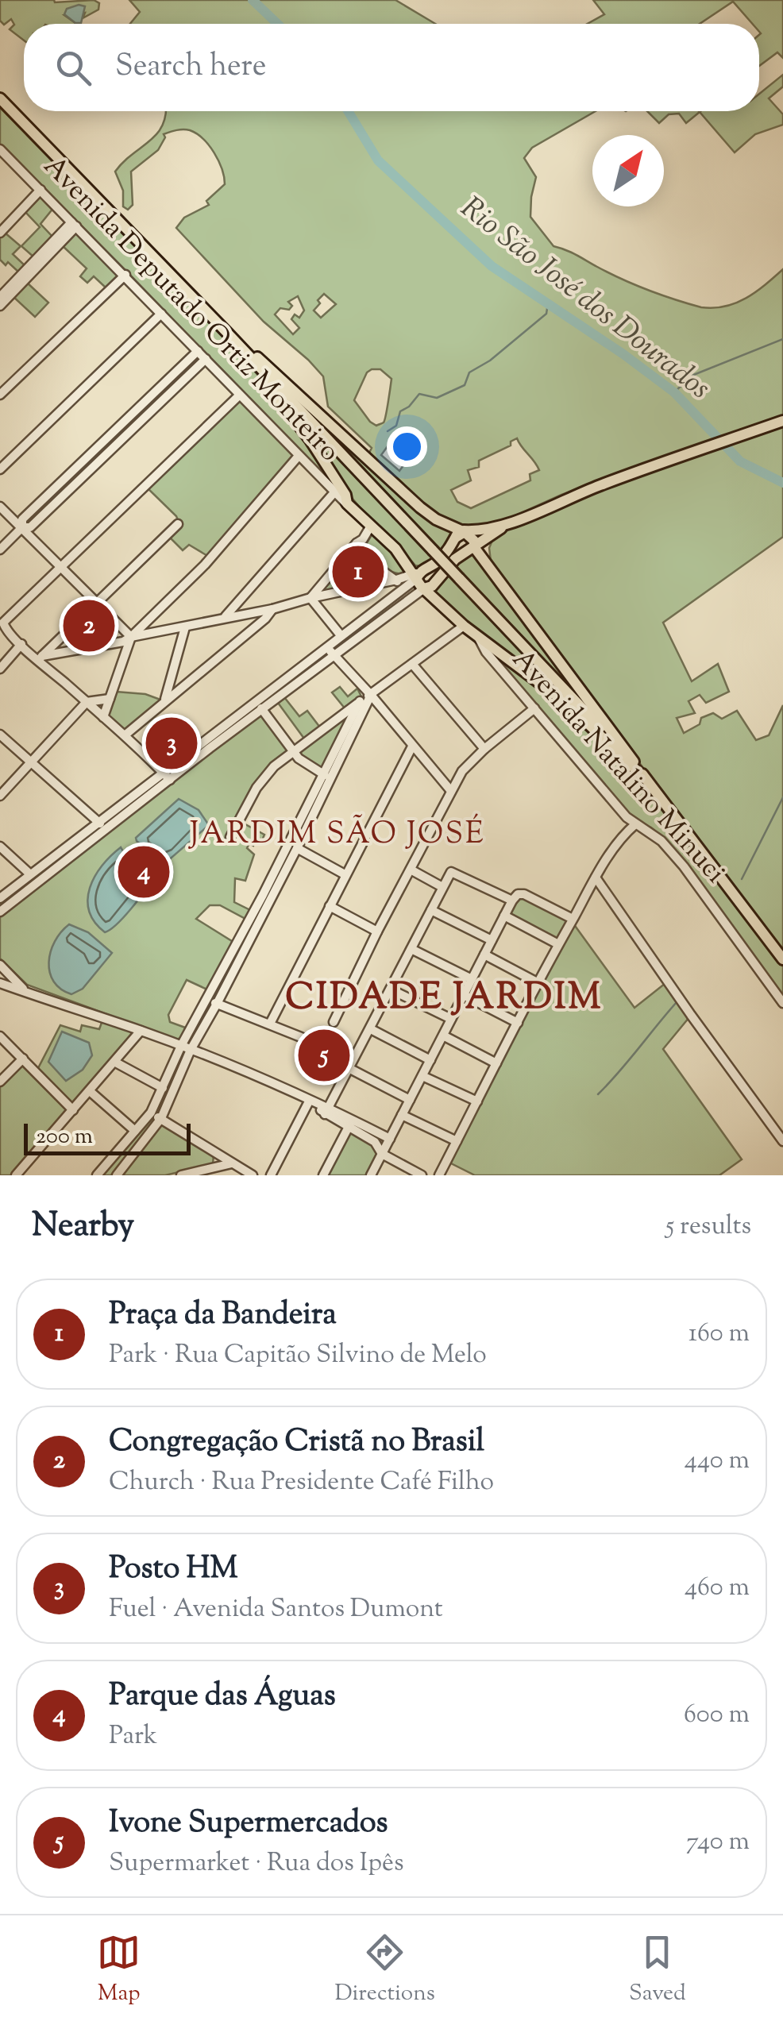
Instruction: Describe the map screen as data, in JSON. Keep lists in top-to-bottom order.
{
  "streets": {
    "street": ["Avenida Deputado Ortiz Monteiro", "Avenida Natalino Minuci"]
  },
  "districts": ["JARDIM SÃO JOSÉ", "CIDADE JARDIM"],
  "water": ["Rio São José dos Dourados"],
  "scale_bar": "200 m",
  "north": "top right",
  "page": {
    "search": "Search here",
    "pins": [
      "1",
      "2",
      "3",
      "4",
      "5"
    ],
    "scale": "200 m",
    "heading": ["Nearby", "5 results"],
    "list": [
      {
        "mark": "1",
        "name": "Praça da Bandeira",
        "note": "Park · Rua Capitão Silvino de Melo",
        "value": "160 m"
      },
      {
        "mark": "2",
        "name": "Congregação Cristã no Brasil",
        "note": "Church · Rua Presidente Café Filho",
        "value": "440 m"
      },
      {
        "mark": "3",
        "name": "Posto HM",
        "note": "Fuel · Avenida Santos Dumont",
        "value": "460 m"
      },
      {
        "mark": "4",
        "name": "Parque das Águas",
        "note": "Park",
        "value": "600 m"
      },
      {
        "mark": "5",
        "name": "Ivone Supermercados",
        "note": "Supermarket · Rua dos Ipês",
        "value": "740 m"
      }
    ],
    "nav": ["Map", "Directions", "Saved"]
  }
}
